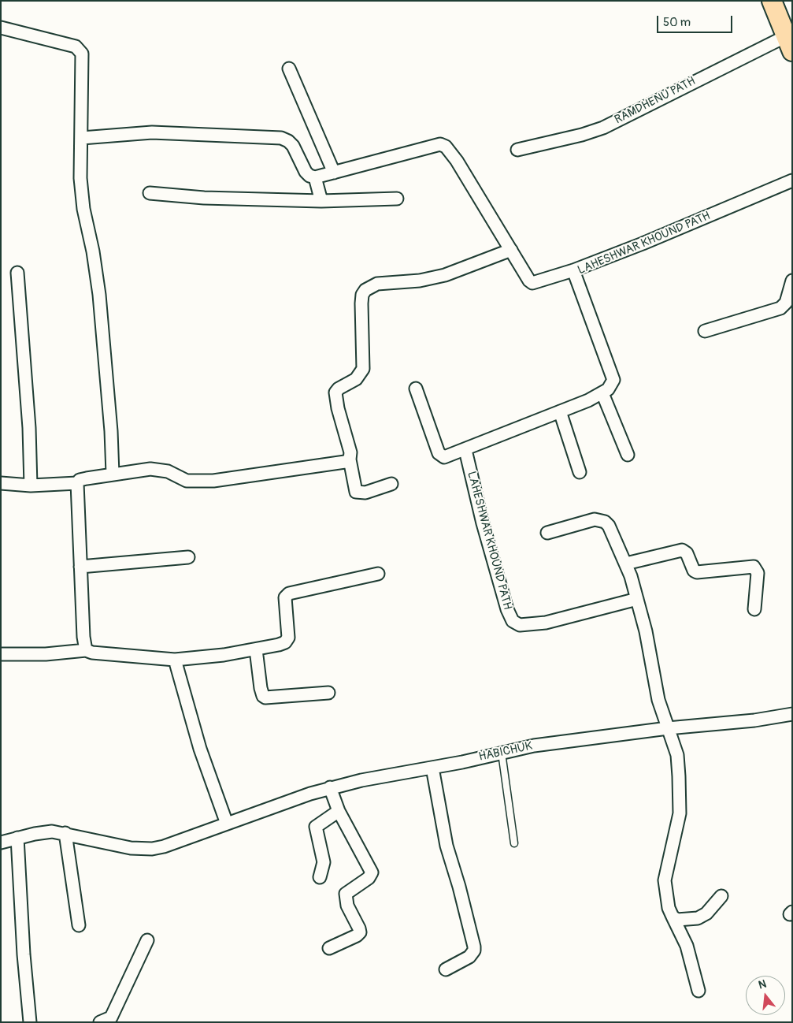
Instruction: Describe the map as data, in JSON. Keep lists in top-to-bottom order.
{
  "streets": {
    "street": ["RAMDHENU PATH", "LAHESHWAR KHOUND PATH", "HABICHUK"]
  },
  "scale_bar": "50 m",
  "north": "top"
}
